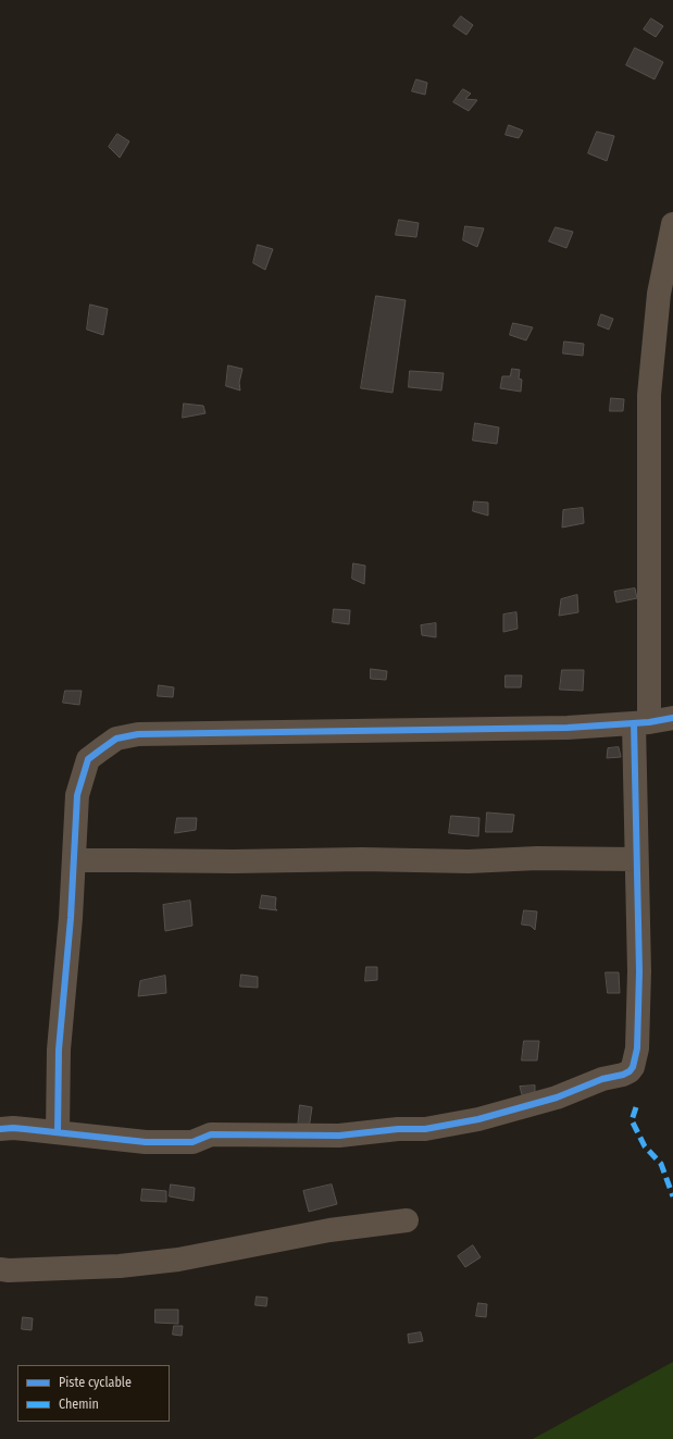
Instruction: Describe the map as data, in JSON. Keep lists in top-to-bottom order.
{
  "legend": ["Piste cyclable", "Chemin"]
}
